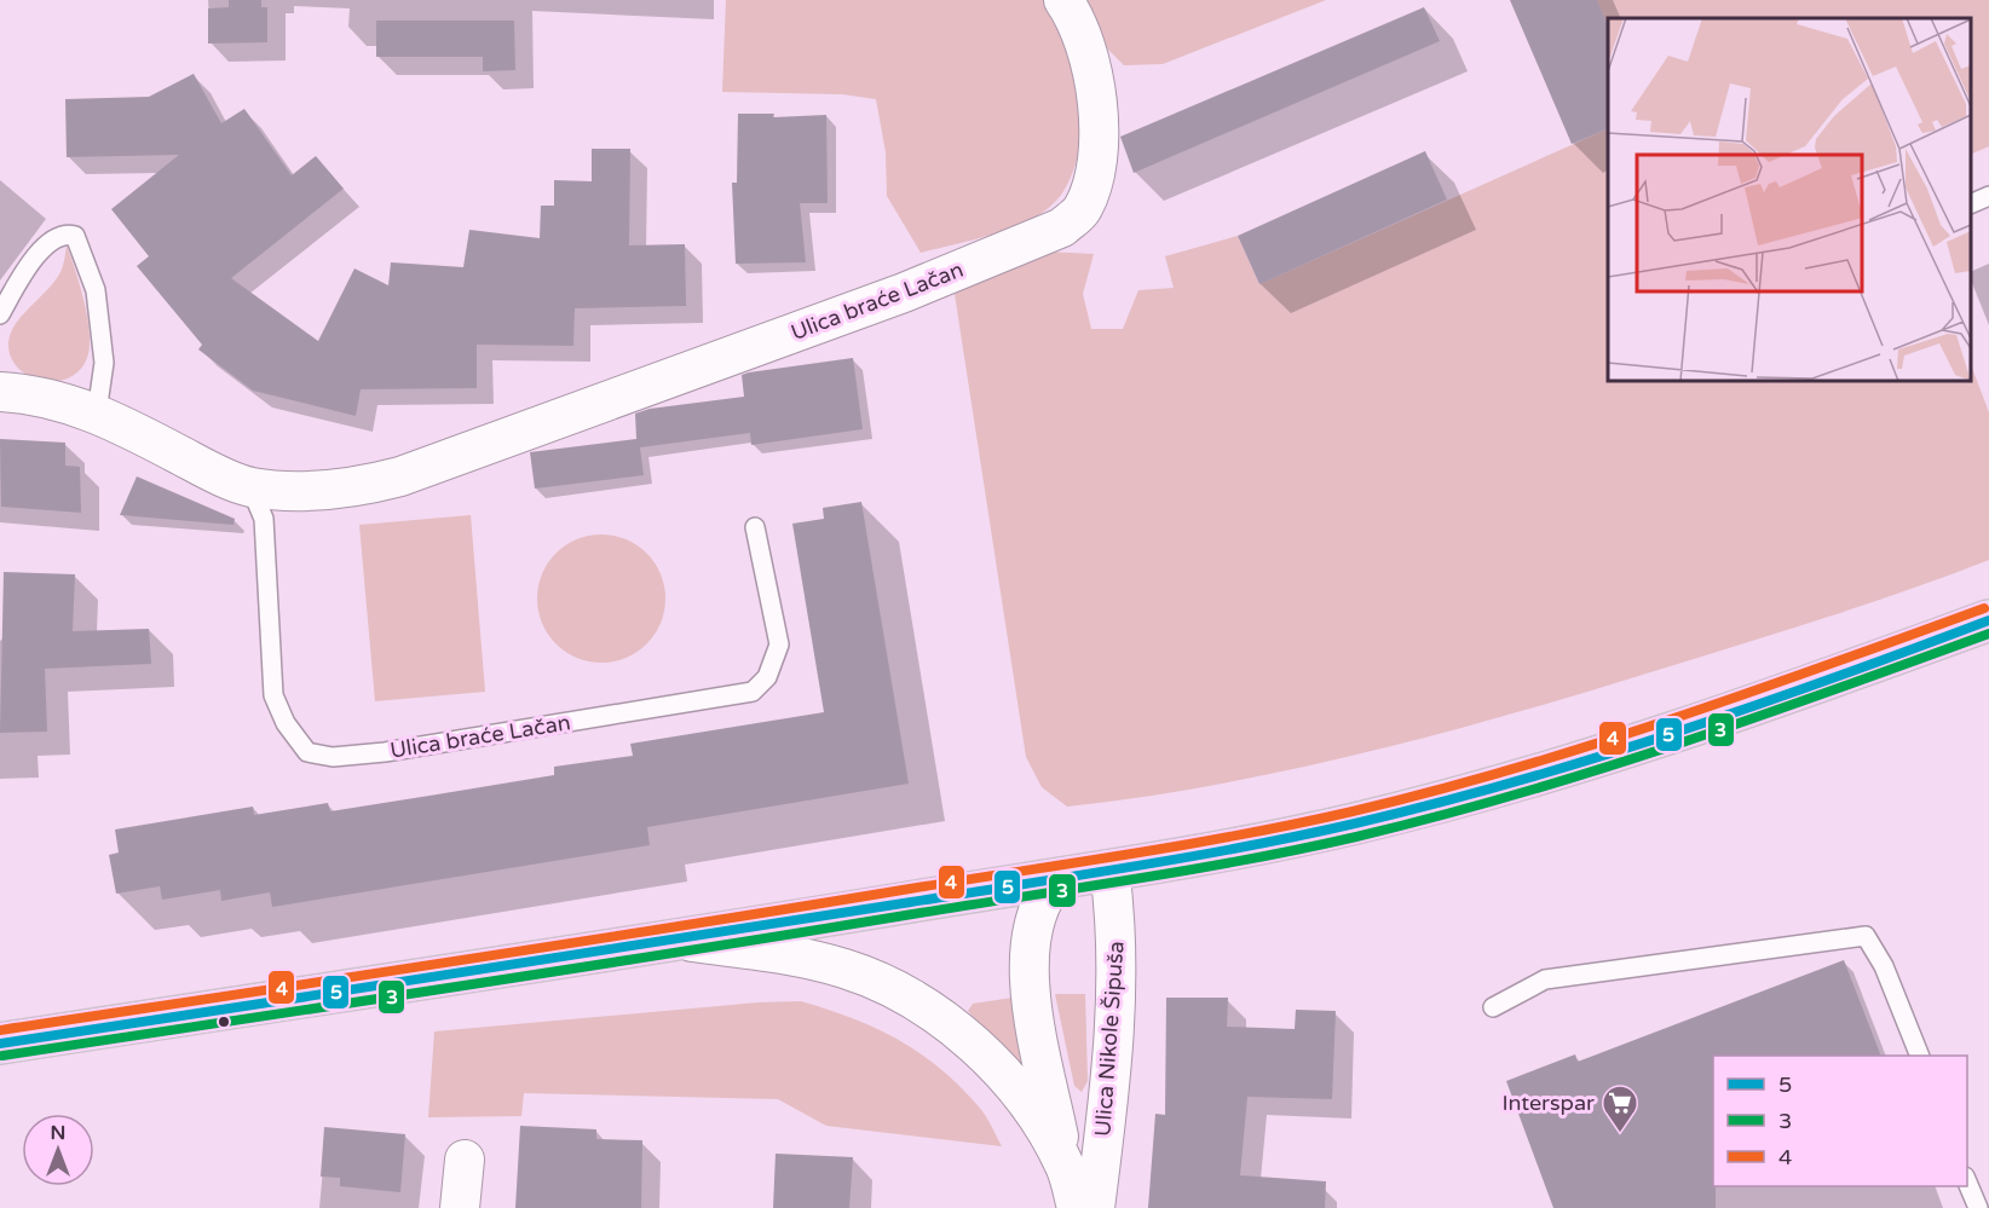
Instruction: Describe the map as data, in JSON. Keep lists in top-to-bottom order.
{
  "streets": {
    "street": ["Ulica braće Lačan", "Ulica Nikole Šipuša"]
  },
  "places": {
    "supermarket": ["Interspar"]
  },
  "lines": ["transit line 4", "transit line 5", "transit line 3"],
  "legend": ["5", "3", "4"],
  "north": "top"
}
